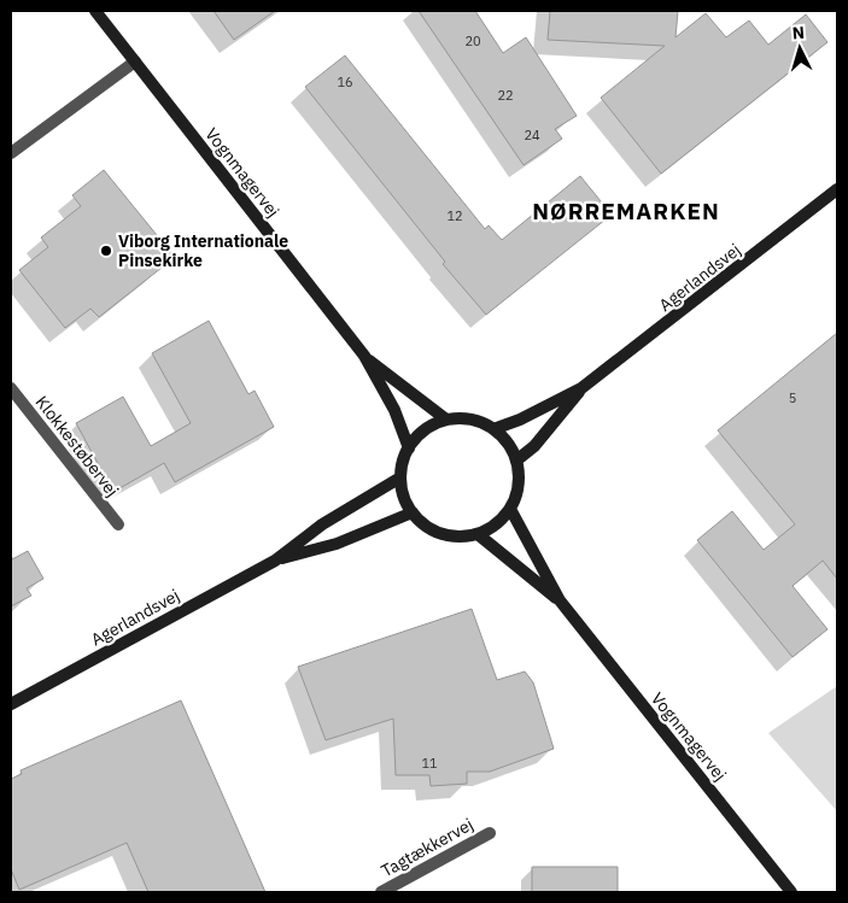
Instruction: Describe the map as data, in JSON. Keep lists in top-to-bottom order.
{
  "streets": {
    "street": [
      "Vognmagervej",
      "Agerlandsvej",
      "Klokkestøbervej",
      "Tagtækkervej"
    ]
  },
  "crossings": [
    ["Vognmagervej", "Agerlandsvej"]
  ],
  "districts": ["NØRREMARKEN"],
  "places": ["Viborg Internationale Pinsekirke"],
  "house_numbers": [
    "20",
    "16",
    "22",
    "24",
    "12",
    "5",
    "11"
  ],
  "north": "top"
}
